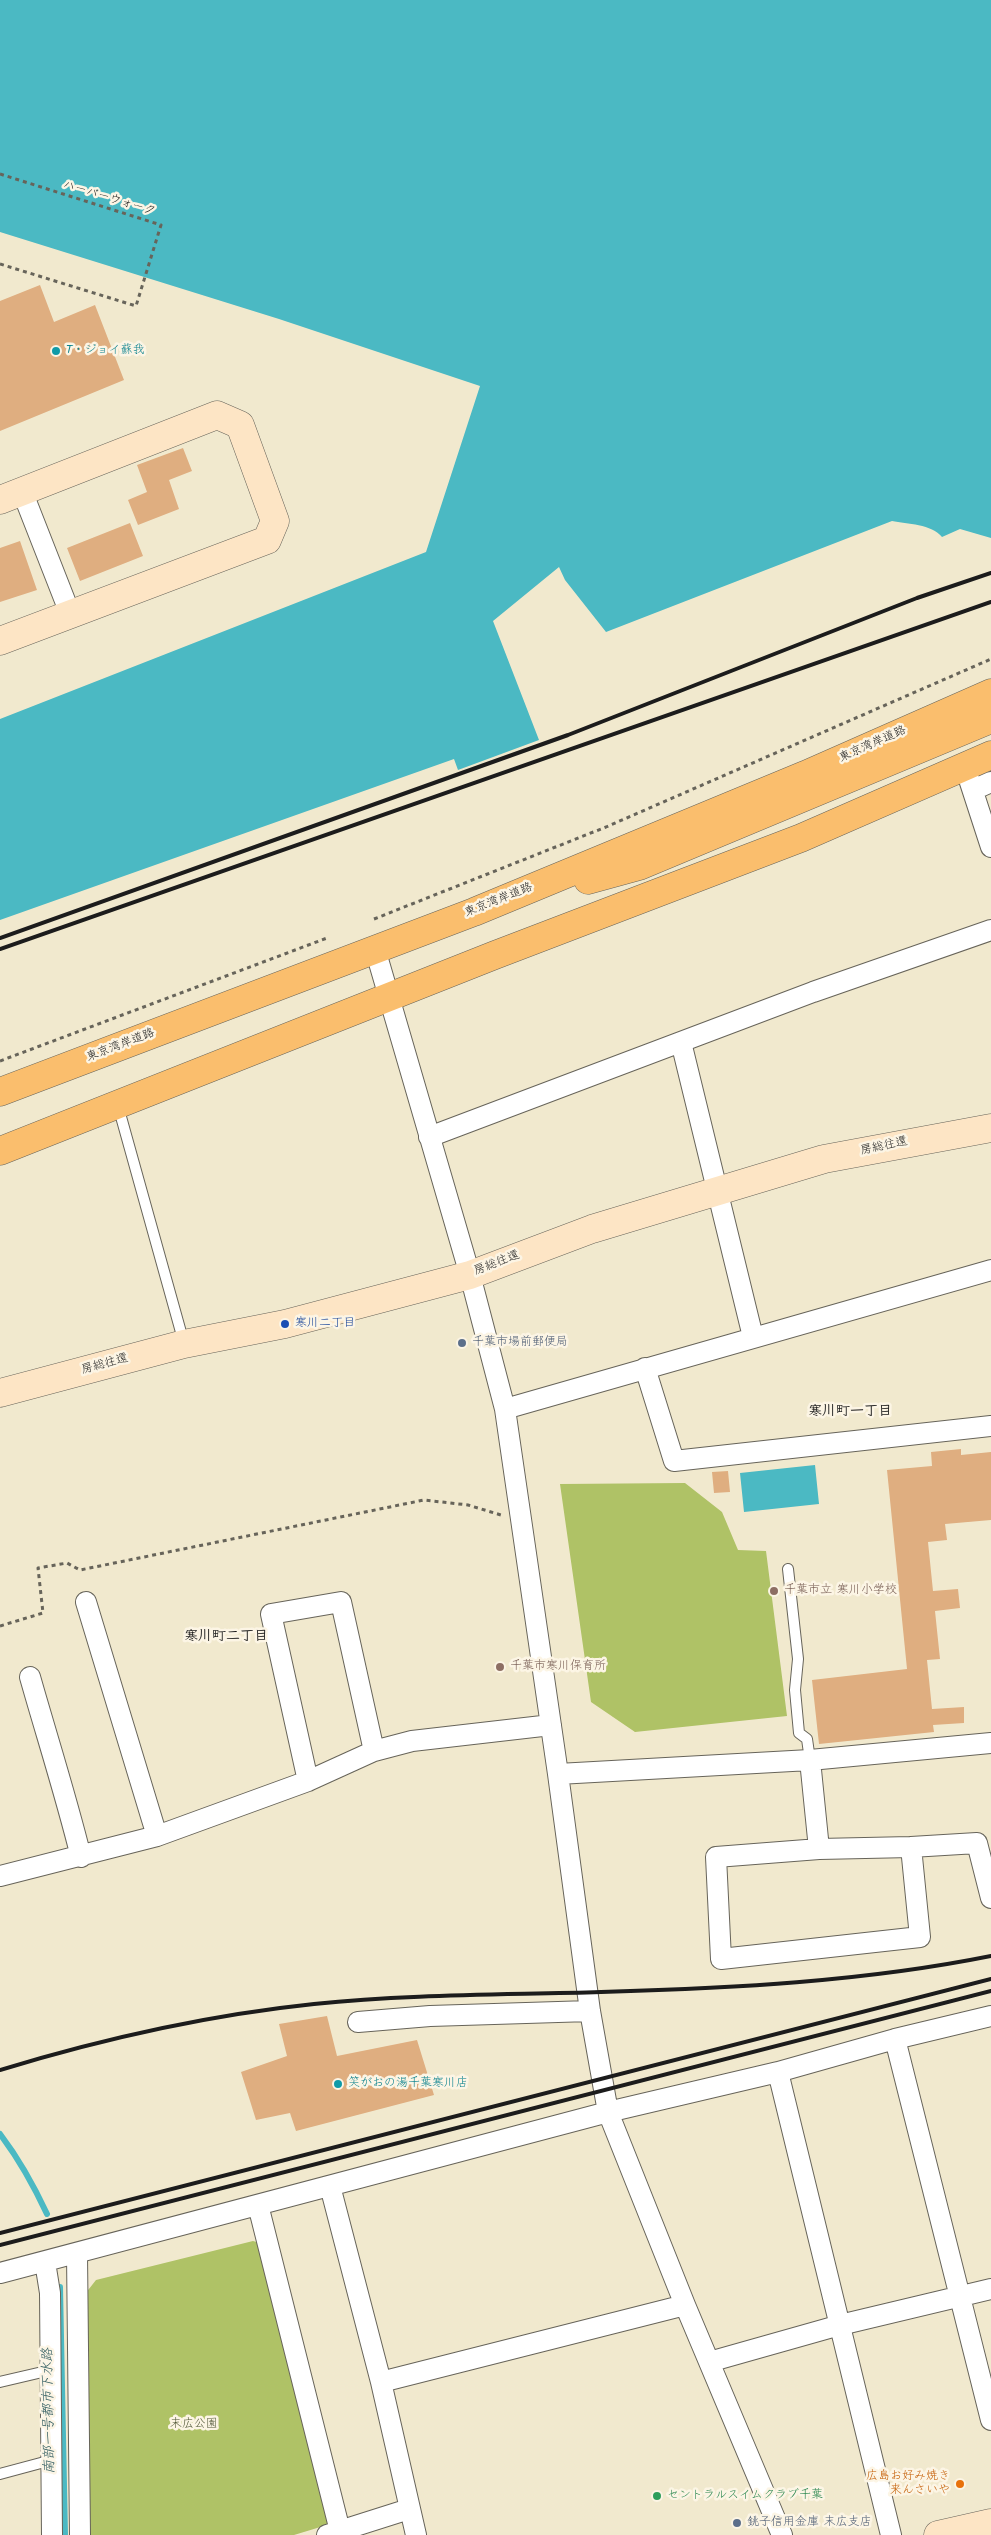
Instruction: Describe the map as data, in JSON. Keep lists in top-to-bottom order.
{
  "streets": {
    "highway": ["東京湾岸道路"],
    "street": ["房総往還"],
    "path": ["ハーバーウォーク"]
  },
  "districts": ["寒川町一丁目", "寒川町二丁目"],
  "water": ["南部一号都市下水路"],
  "parks": ["末広公園"],
  "places": [
    "T・ジョイ蘇我",
    "寒川二丁目",
    "千葉市場前郵便局",
    "千葉市立 寒川小学校",
    "千葉市寒川保育所",
    "笑がおの湯千葉寒川店",
    "広島お好み焼き 来んさいや",
    "セントラルスイムクラブ千葉",
    "銚子信用金庫 末広支店"
  ]
}
